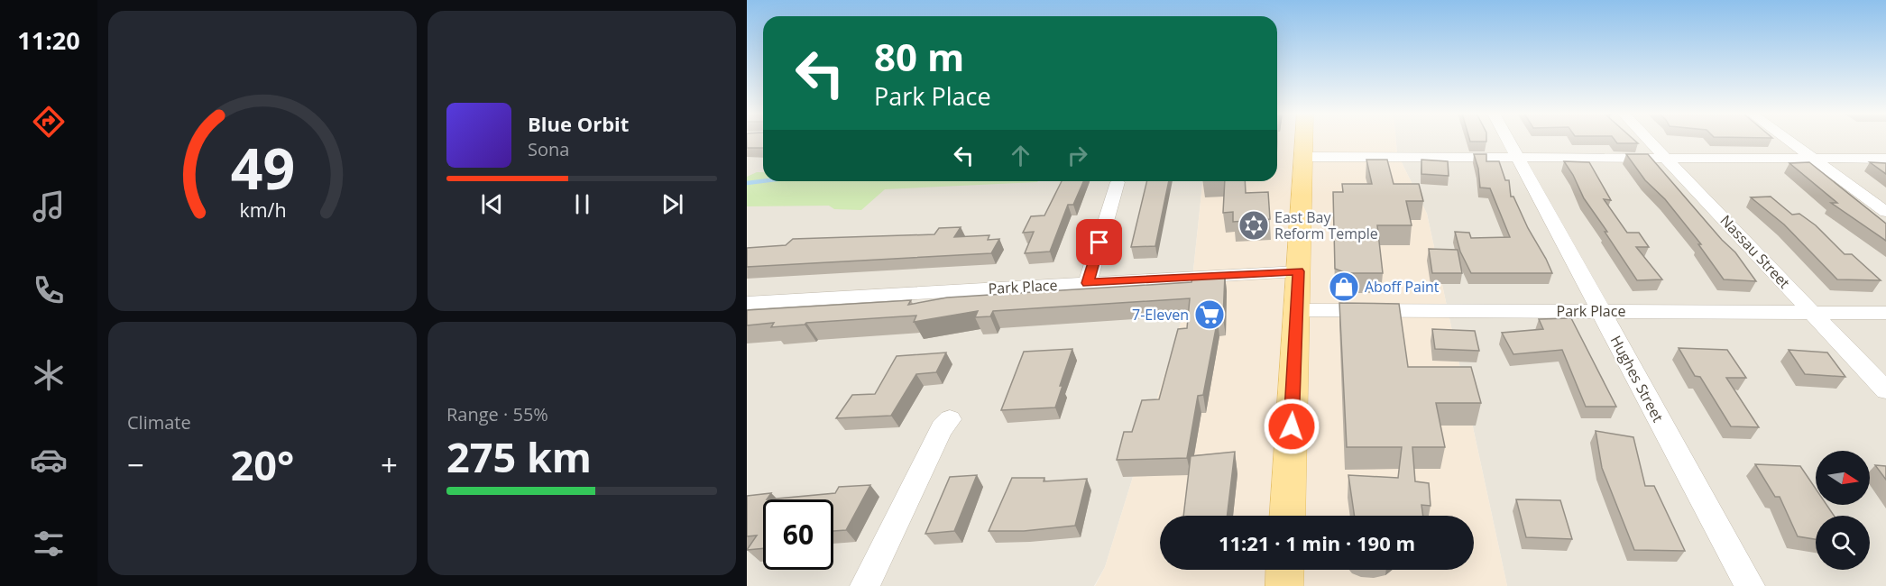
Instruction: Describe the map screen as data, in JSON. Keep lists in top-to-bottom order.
{
  "streets": {
    "street": ["Nassau Street", "Park Place", "Hughes Street"]
  },
  "crossings": [
    ["Nassau Street", "Park Place"],
    ["Park Place", "Hughes Street"]
  ],
  "places": {
    "synagogue": ["East Bay Reform Temple"],
    "shop": ["Aboff Paint"],
    "supermarket": ["7-Eleven"]
  },
  "north": "right",
  "page": {
    "tabs": "11:20",
    "turn": ["80 m", "Park Place"],
    "song": ["Blue Orbit", "Sona"],
    "tile": [
      "Climate",
      ["Range · 55%", "275 km"]
    ],
    "heat": ["−", "20°", "+"],
    "limit": "60",
    "trip": "11:21 · 1 min · 190 m",
    "gauge": ["49", "km/h"]
  }
}
